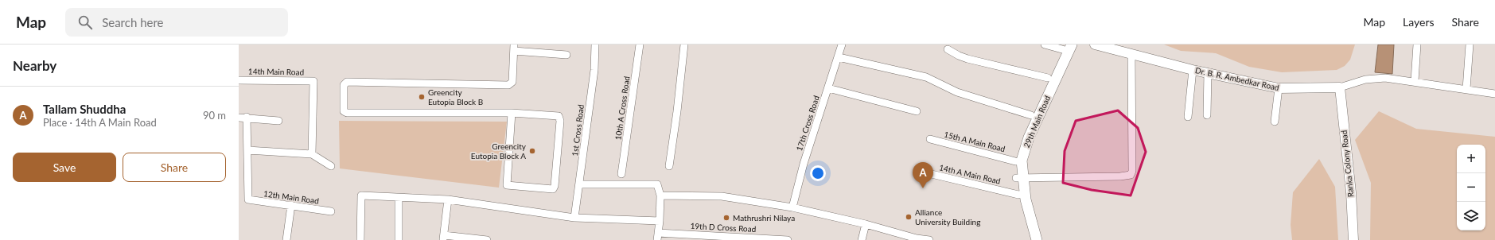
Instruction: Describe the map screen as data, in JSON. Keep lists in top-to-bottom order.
{
  "streets": {
    "main road": ["29th Main Road"],
    "street": [
      "14th Main Road",
      "Dr. B. R. Ambedkar Road",
      "10th A Cross Road",
      "17th Cross Road",
      "1st Cross Road",
      "15th A Main Road",
      "Ranka Colony Road",
      "14th A Main Road",
      "12th Main Road",
      "19th D Cross Road"
    ]
  },
  "crossings": [
    ["Dr. B. R. Ambedkar Road", "Ranka Colony Road"],
    ["29th Main Road", "15th A Main Road"],
    ["29th Main Road", "14th A Main Road"]
  ],
  "places": [
    "Greencity Eutopia Block B",
    "Greencity Eutopia Block A",
    "Alliance University Building",
    "Mathrushri Nilaya"
  ],
  "page": {
    "header": "Map",
    "search": "Search here",
    "nav": ["Map", "Layers", "Share"],
    "heading": "Nearby",
    "list": [
      {
        "mark": "A",
        "name": "Tallam Shuddha",
        "note": "Place · 14th A Main Road",
        "value": "90 m"
      }
    ],
    "buttons": ["Save", "Share"],
    "map_buttons": ["+", "−"],
    "pins": "A"
  }
}
